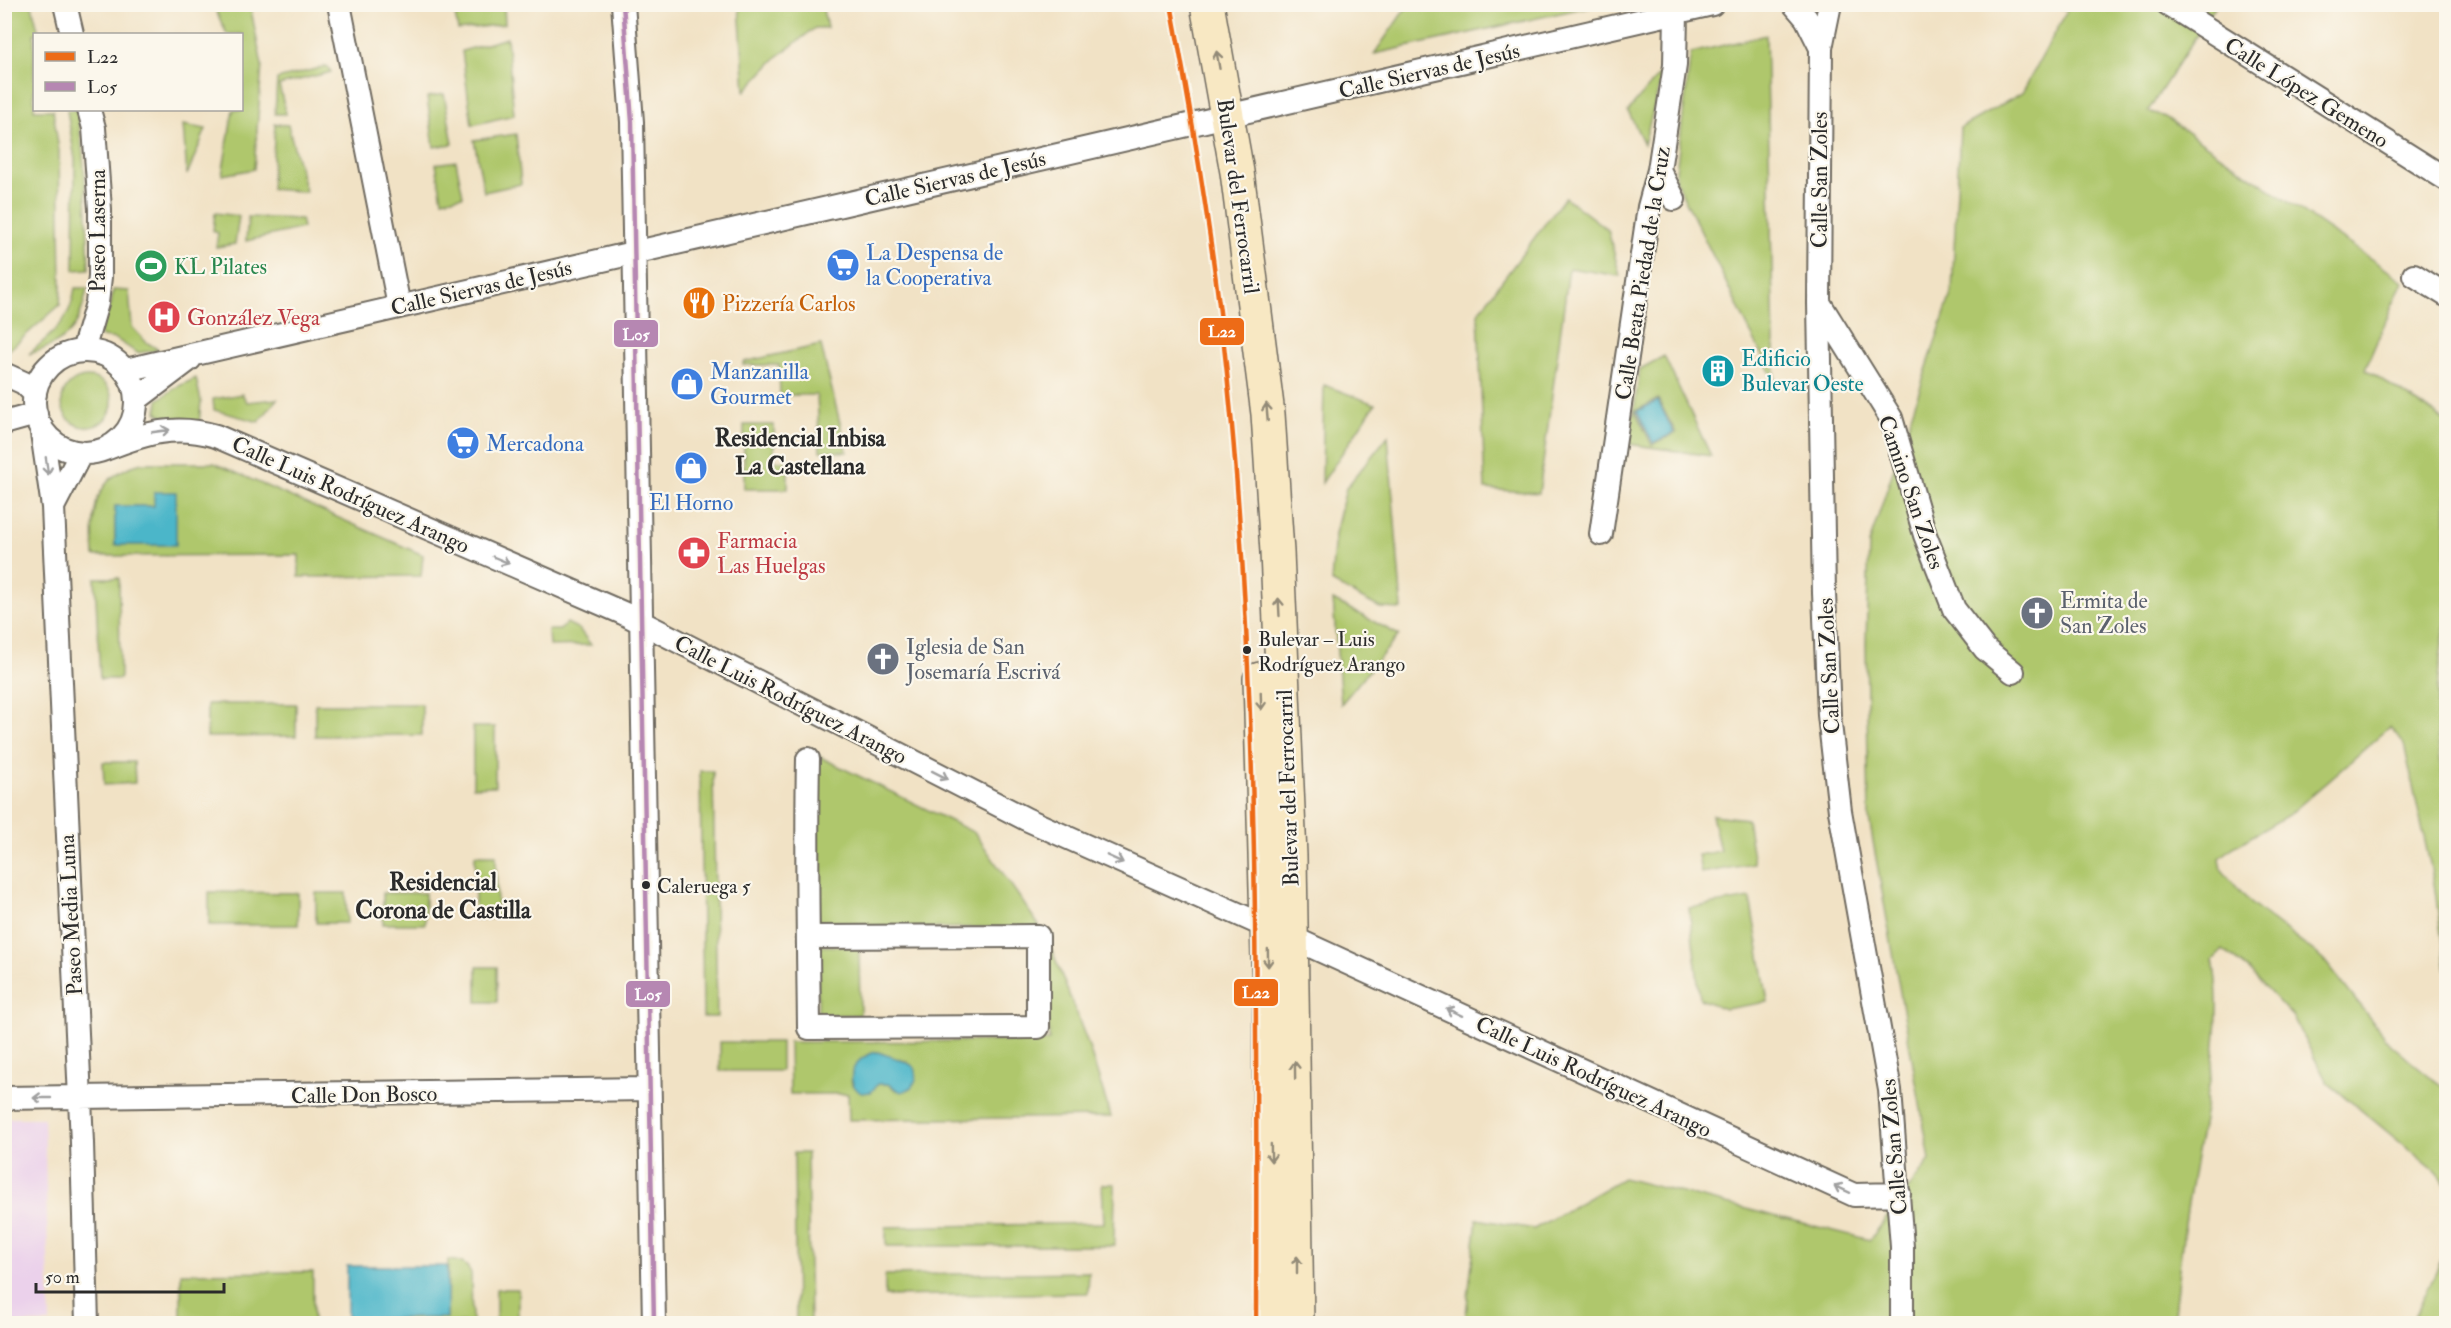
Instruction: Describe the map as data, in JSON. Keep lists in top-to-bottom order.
{
  "streets": {
    "main road": ["Bulevar del Ferrocarril"],
    "street": [
      "Calle Siervas de Jesús",
      "Calle López Gemeno",
      "Calle San Zoles",
      "Paseo Laserna",
      "Calle Beata Piedad de la Cruz",
      "Camino San Zoles",
      "Calle Luis Rodríguez Arango",
      "Paseo Media Luna",
      "Calle Don Bosco"
    ]
  },
  "crossings": [
    ["Calle Siervas de Jesús", "Bulevar del Ferrocarril"],
    ["Calle Siervas de Jesús", "Paseo Laserna"],
    ["Calle Siervas de Jesús", "Calle Beata Piedad de la Cruz"],
    ["Calle Siervas de Jesús", "Calle Luis Rodríguez Arango"],
    ["Calle Siervas de Jesús", "Paseo Media Luna"],
    ["Calle San Zoles", "Camino San Zoles"],
    ["Calle San Zoles", "Calle Luis Rodríguez Arango"],
    ["Bulevar del Ferrocarril", "Calle Luis Rodríguez Arango"],
    ["Paseo Laserna", "Calle Luis Rodríguez Arango"],
    ["Paseo Laserna", "Paseo Media Luna"],
    ["Calle Luis Rodríguez Arango", "Paseo Media Luna"],
    ["Paseo Media Luna", "Calle Don Bosco"]
  ],
  "districts": ["Residencial Inbisa La Castellana", "Residencial Corona de Castilla"],
  "places": {
    "supermarket": ["La Despensa de la Cooperativa", "Mercadona"],
    "sports": ["KL Pilates"],
    "restaurant": ["Pizzería Carlos"],
    "hospital": ["González Vega"],
    "building": ["Edificio Bulevar Oeste"],
    "shop": ["Manzanilla Gourmet", "El Horno"],
    "pharmacy": ["Farmacia Las Huelgas"],
    "church": ["Ermita de San Zoles", "Iglesia de San Josemaría Escrivá"],
    "other": ["Bulevar – Luis Rodríguez Arango", "Caleruega 5"]
  },
  "lines": ["transit line L22", "transit line L05"],
  "legend": ["L22", "L05"],
  "scale_bar": "50 m"
}
